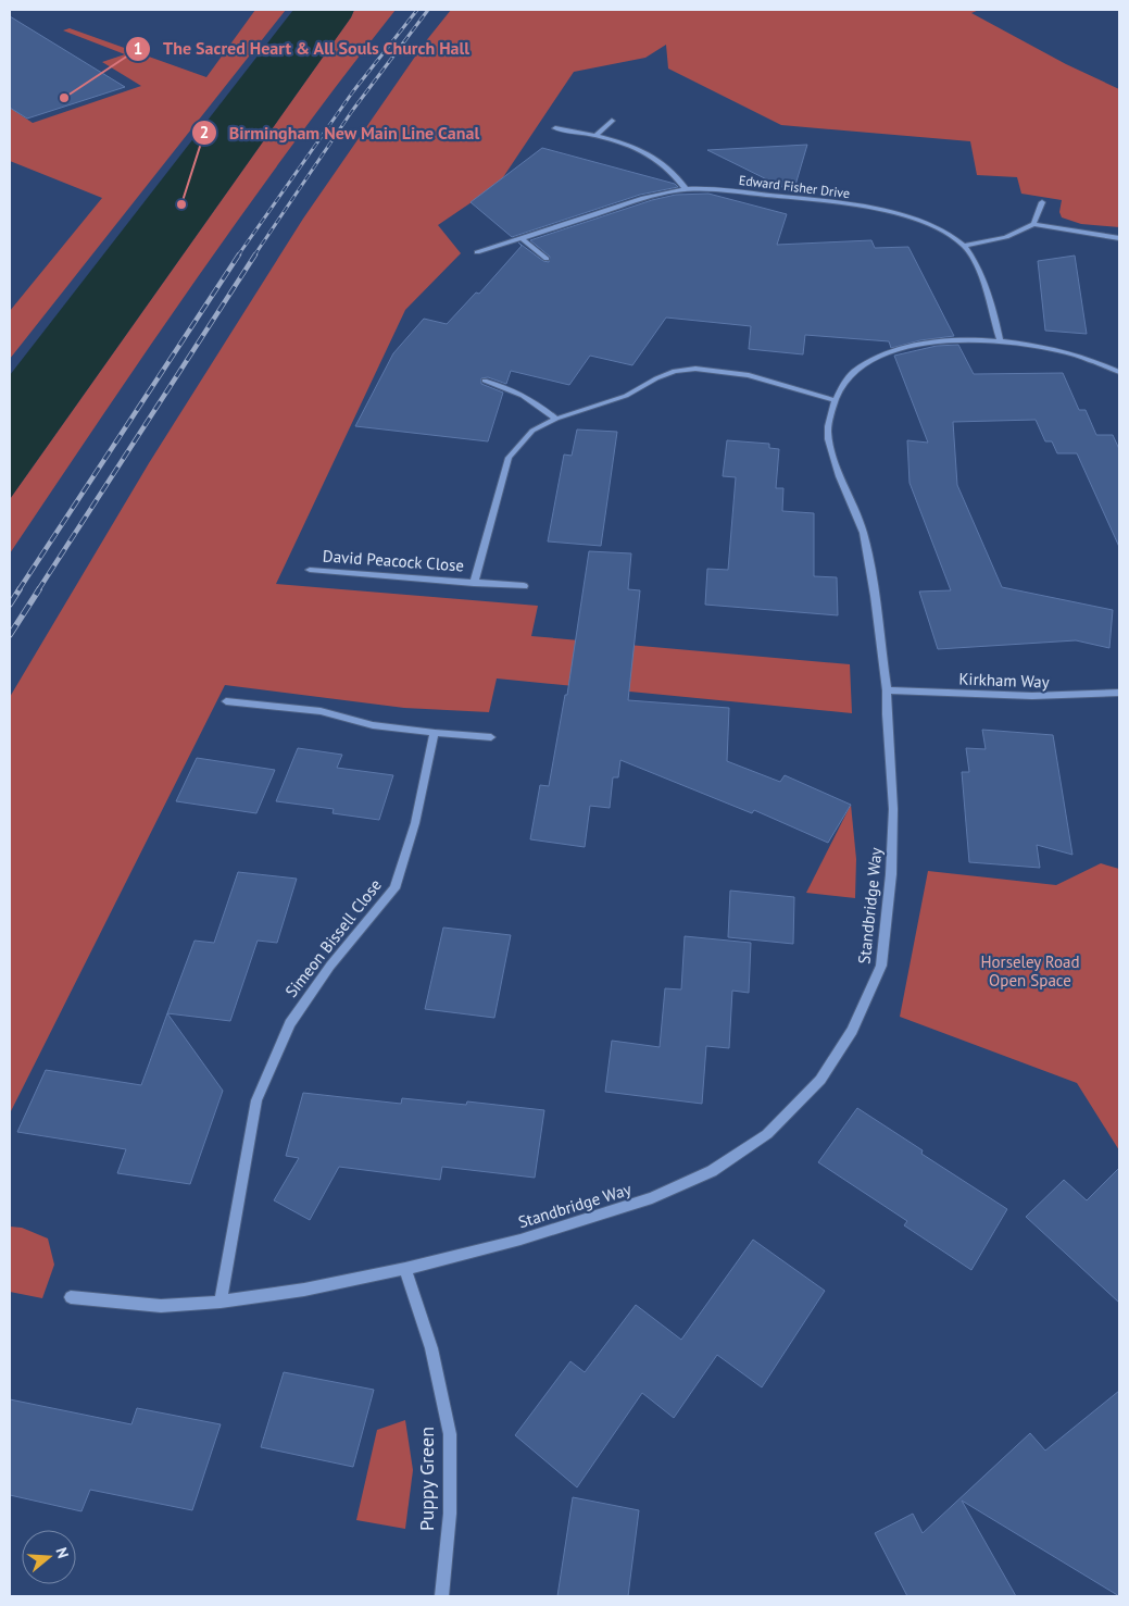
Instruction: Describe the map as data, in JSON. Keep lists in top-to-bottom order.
{
  "streets": {
    "street": [
      "Edward Fisher Drive",
      "David Peacock Close",
      "Kirkham Way",
      "Standbridge Way",
      "Simeon Bissell Close",
      "Puppy Green"
    ]
  },
  "crossings": [
    ["Edward Fisher Drive", "Standbridge Way"],
    ["David Peacock Close", "Standbridge Way"],
    ["Kirkham Way", "Standbridge Way"],
    ["Standbridge Way", "Simeon Bissell Close"],
    ["Standbridge Way", "Puppy Green"]
  ],
  "parks": ["Horseley Road Open Space"],
  "places": ["The Sacred Heart & All Souls Church Hall", "Birmingham New Main Line Canal"],
  "north": "right"
}
